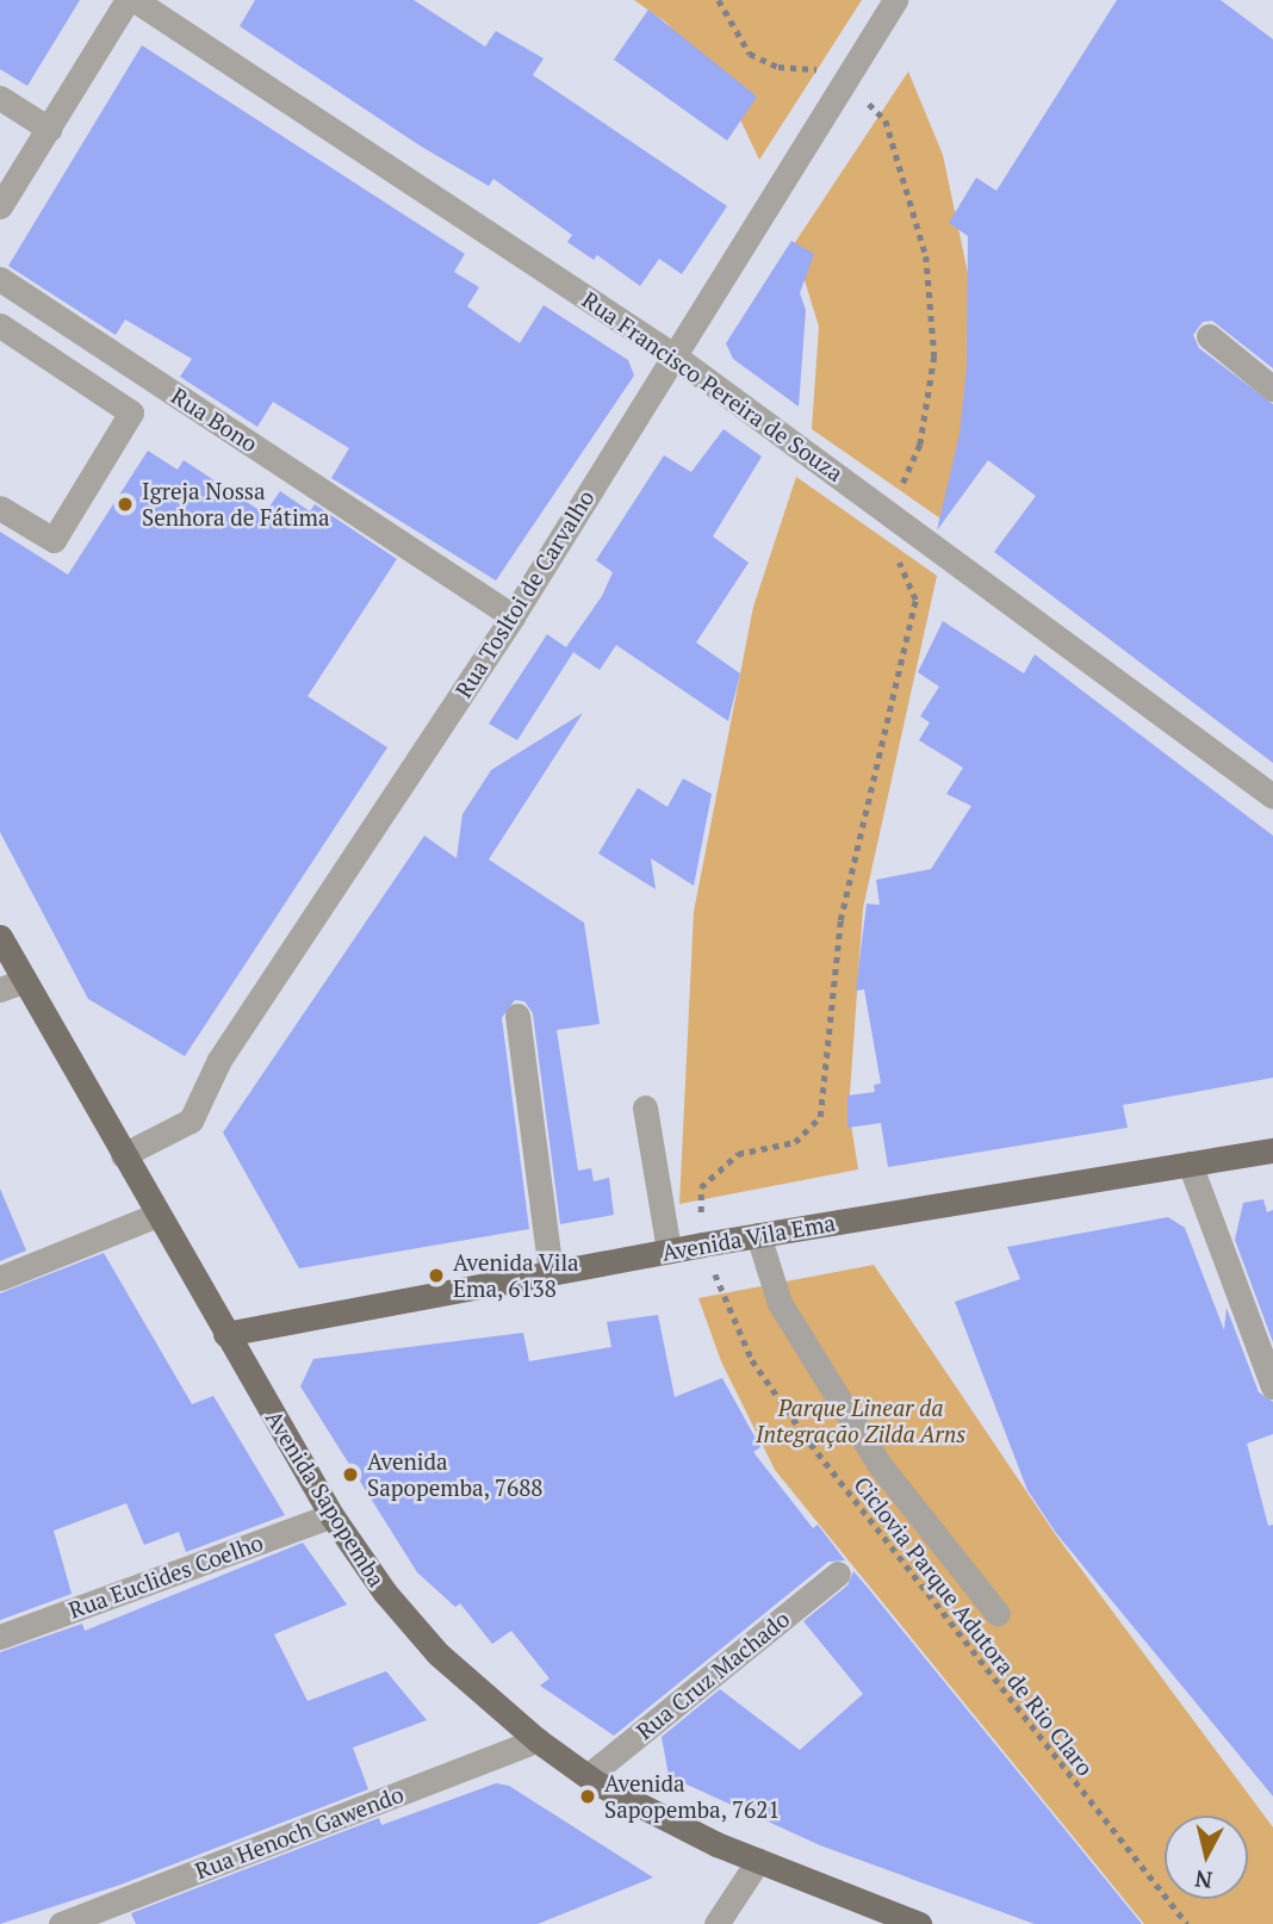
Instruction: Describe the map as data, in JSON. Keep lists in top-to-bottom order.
{
  "streets": {
    "main road": ["Avenida Vila Ema", "Avenida Sapopemba"],
    "street": [
      "Rua Francisco Pereira de Souza",
      "Rua Bono",
      "Rua Tosltoi de Carvalho",
      "Rua Euclides Coelho",
      "Rua Cruz Machado",
      "Rua Henoch Gawendo"
    ],
    "path": ["Ciclovia Parque Adutora de Rio Claro"]
  },
  "crossings": [
    ["Rua Francisco Pereira de Souza", "Rua Tosltoi de Carvalho"],
    ["Rua Francisco Pereira de Souza", "Ciclovia Parque Adutora de Rio Claro"],
    ["Rua Bono", "Rua Tosltoi de Carvalho"],
    ["Rua Tosltoi de Carvalho", "Avenida Sapopemba"],
    ["Avenida Vila Ema", "Avenida Sapopemba"],
    ["Avenida Vila Ema", "Ciclovia Parque Adutora de Rio Claro"],
    ["Avenida Sapopemba", "Rua Euclides Coelho"],
    ["Avenida Sapopemba", "Rua Cruz Machado"],
    ["Avenida Sapopemba", "Rua Henoch Gawendo"]
  ],
  "parks": ["Parque Linear da Integração Zilda Arns"],
  "places": [
    "Igreja Nossa Senhora de Fátima",
    "Avenida Vila Ema, 6138",
    "Avenida Sapopemba, 7688",
    "Avenida Sapopemba, 7621"
  ],
  "north": "bottom"
}
